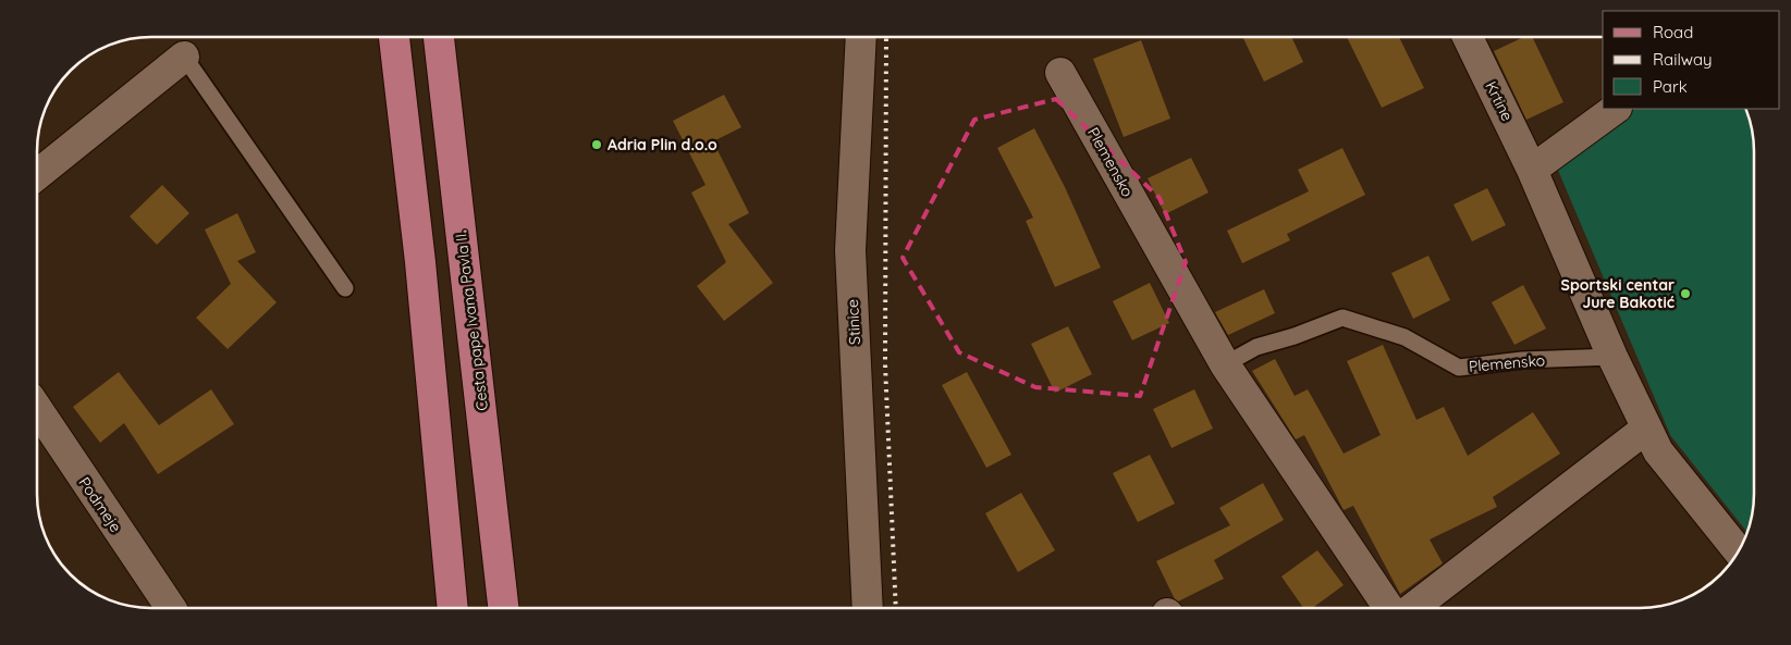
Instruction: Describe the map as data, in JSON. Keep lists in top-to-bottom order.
{
  "streets": {
    "main road": ["Cesta pape Ivana Pavla II."],
    "street": [
      "Krtine",
      "Plemensko",
      "Stinice",
      "Podmeje"
    ]
  },
  "crossings": [
    ["Krtine", "Plemensko"]
  ],
  "places": ["Adria Plin d.o.o", "Sportski centar Jure Bakotić"],
  "legend": ["Road", "Railway", "Park"]
}
